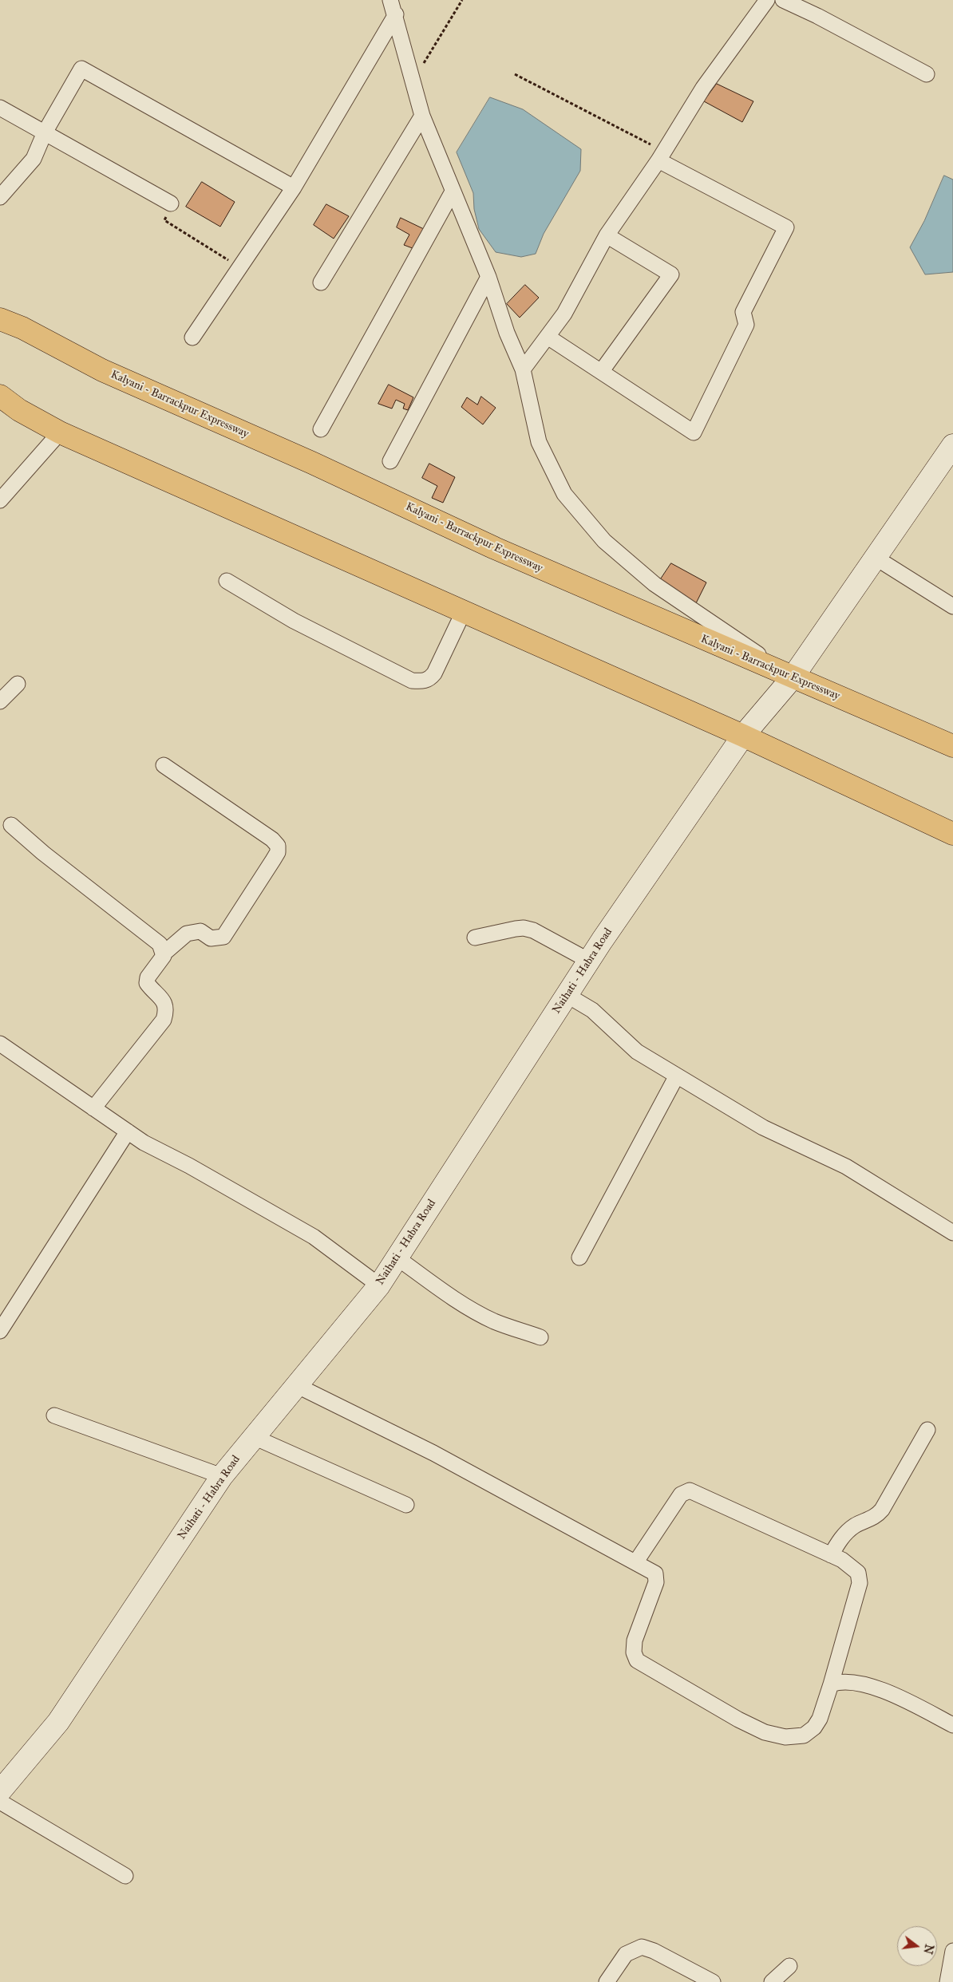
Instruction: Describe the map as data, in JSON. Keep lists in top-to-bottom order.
{
  "streets": {
    "highway": ["Kalyani - Barrackpur Expressway"],
    "main road": ["Naihati - Habra Road"]
  },
  "crossings": [
    ["Kalyani - Barrackpur Expressway", "Naihati - Habra Road"]
  ],
  "north": "right"
}
